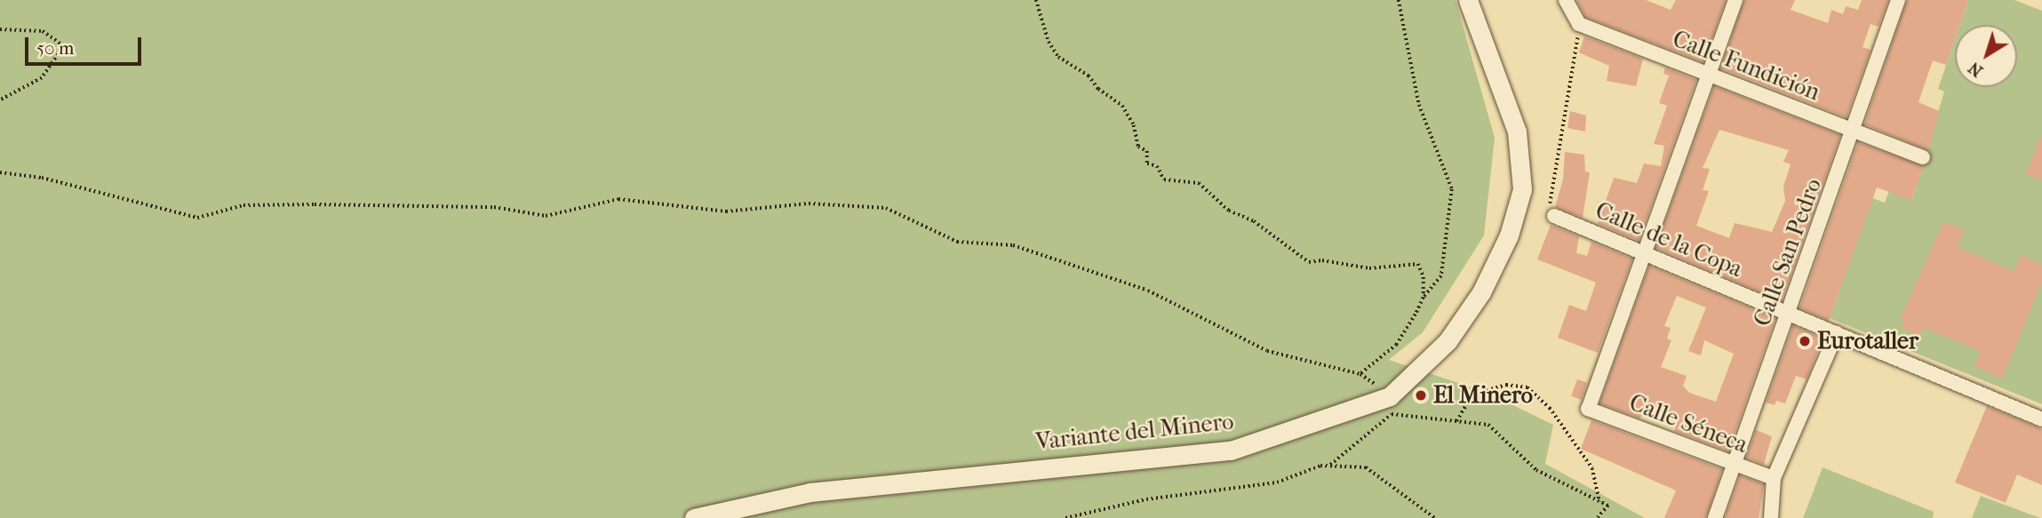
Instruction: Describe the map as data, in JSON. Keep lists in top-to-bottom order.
{
  "streets": {
    "street": [
      "Calle Fundición",
      "Calle de la Copa",
      "Calle San Pedro",
      "Calle Séneca",
      "Variante del Minero"
    ]
  },
  "crossings": [
    ["Calle Fundición", "Calle San Pedro"],
    ["Calle de la Copa", "Calle San Pedro"],
    ["Calle de la Copa", "Calle Séneca"],
    ["Calle San Pedro", "Calle Séneca"]
  ],
  "places": ["Eurotaller", "El Minero"],
  "scale_bar": "50 m",
  "north": "bottom left"
}
